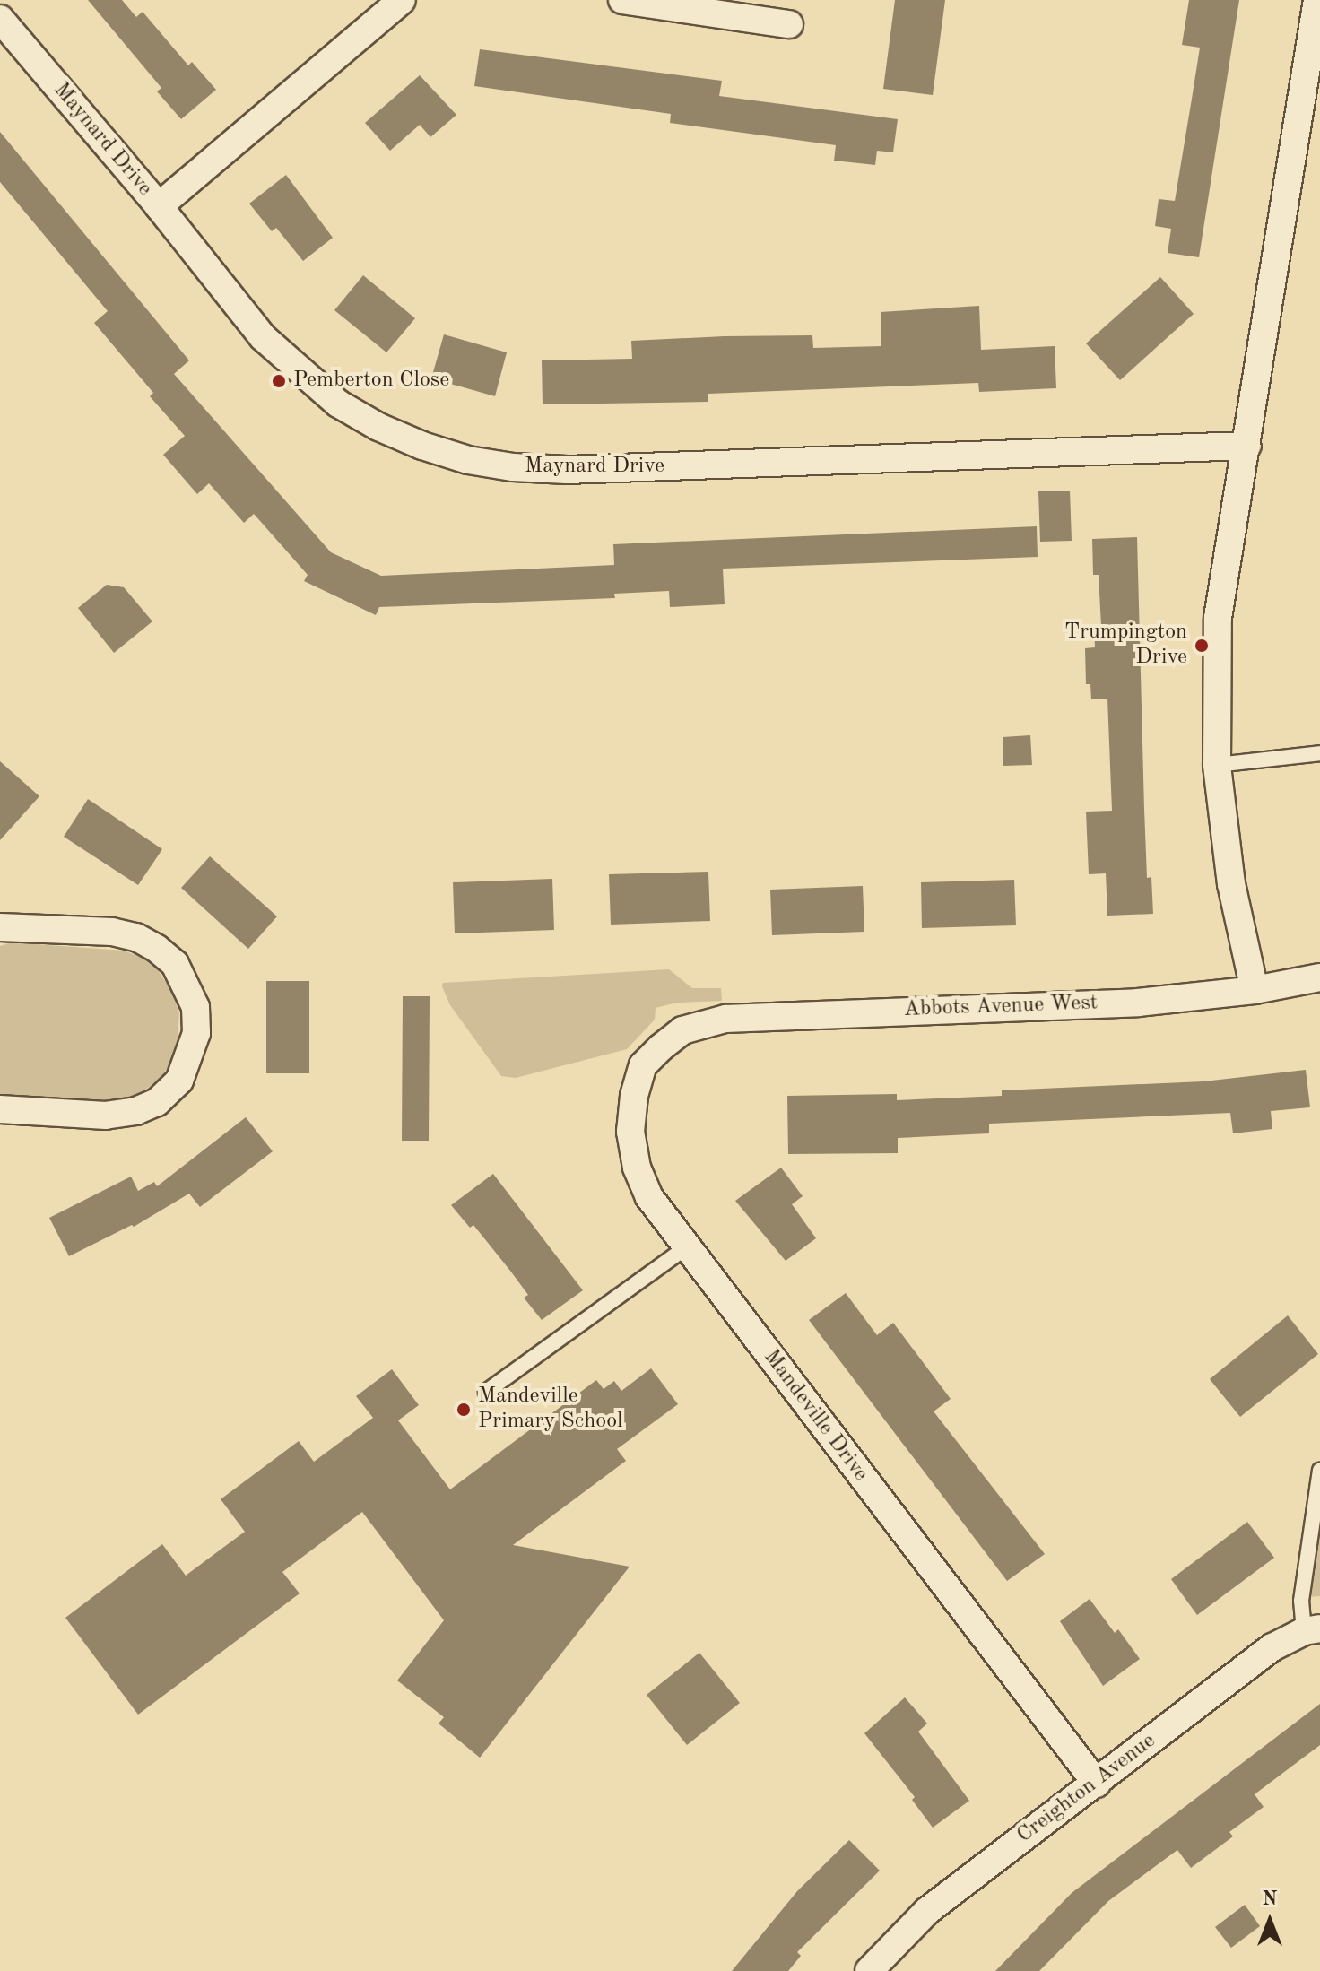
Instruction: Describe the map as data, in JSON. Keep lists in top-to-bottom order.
{
  "streets": {
    "street": [
      "Maynard Drive",
      "Abbots Avenue West",
      "Mandeville Drive",
      "Creighton Avenue"
    ]
  },
  "crossings": [
    ["Abbots Avenue West", "Mandeville Drive"],
    ["Mandeville Drive", "Creighton Avenue"]
  ],
  "places": ["Pemberton Close", "Trumpington Drive", "Mandeville Primary School"],
  "north": "top"
}
